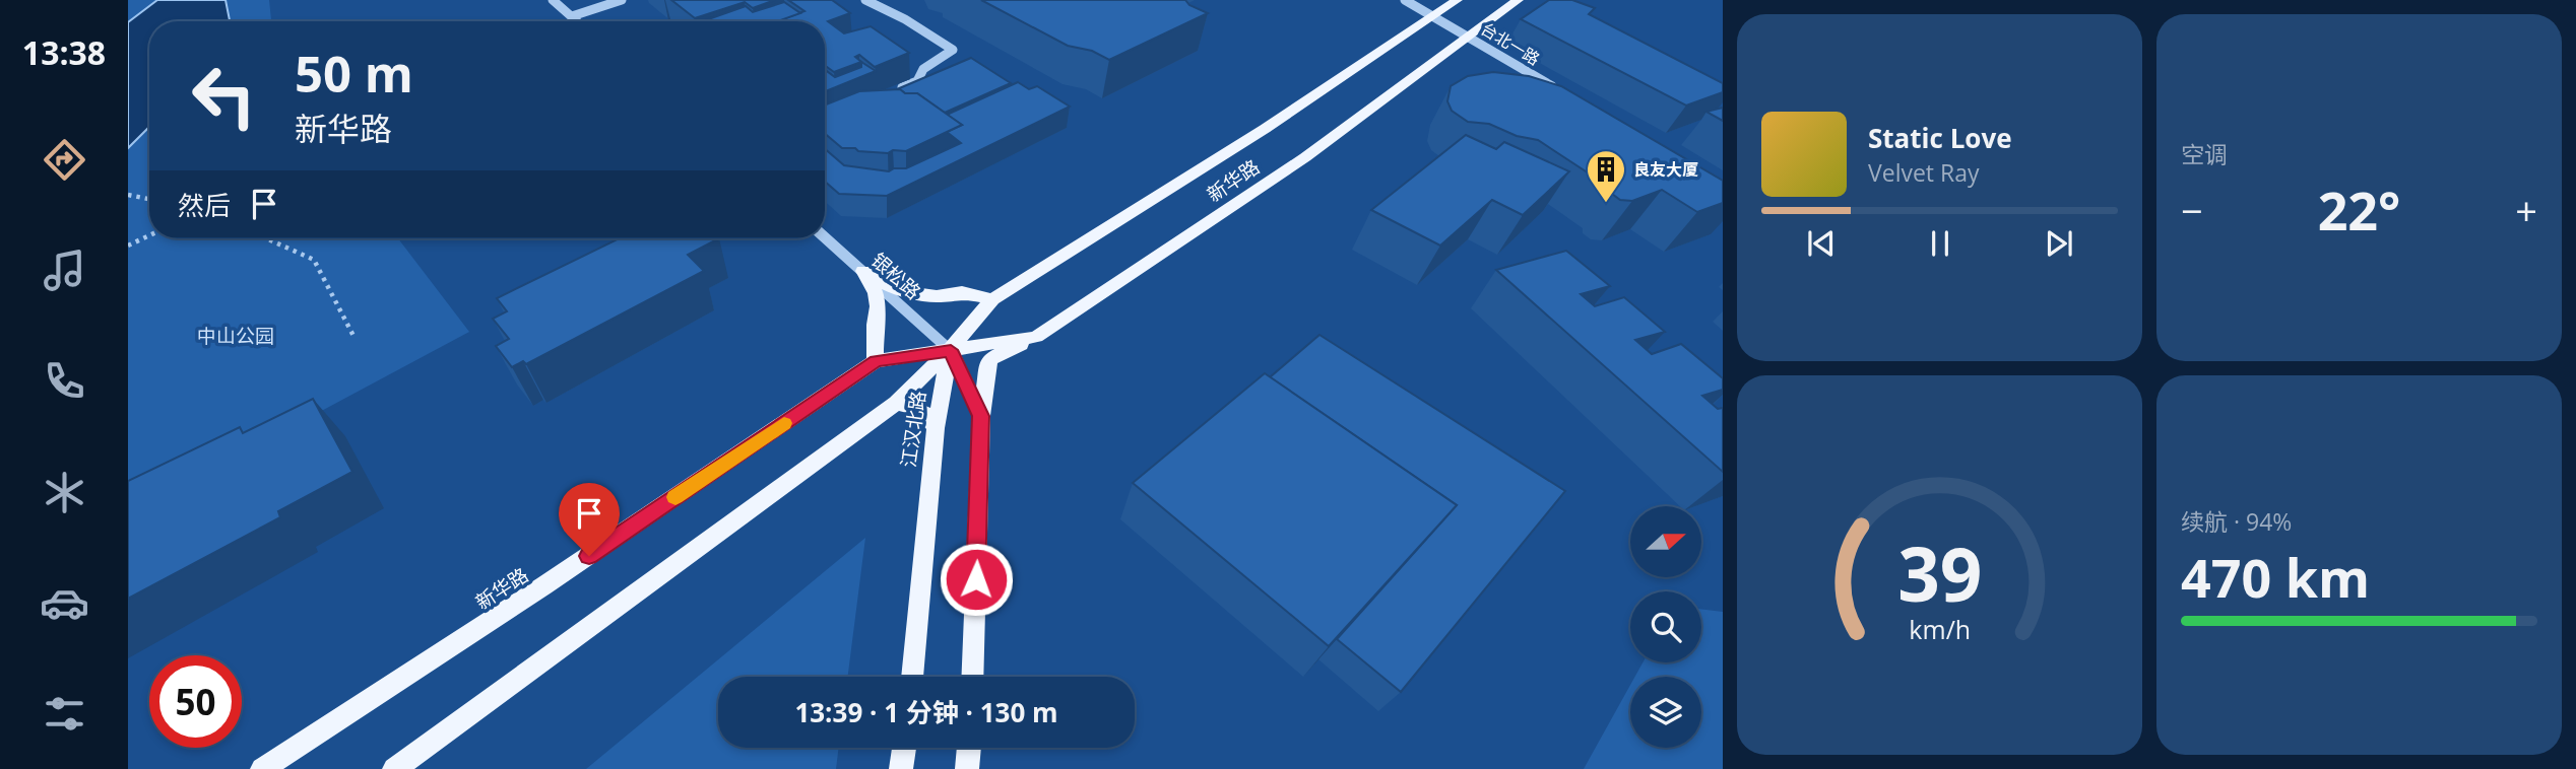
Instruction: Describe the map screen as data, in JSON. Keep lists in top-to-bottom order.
{
  "streets": {
    "main road": ["新华路", "江汉北路"],
    "street": ["台北一路", "银松路"]
  },
  "crossings": [
    ["台北一路", "新华路"],
    ["新华路", "银松路"],
    ["新华路", "江汉北路"],
    ["银松路", "江汉北路"]
  ],
  "parks": ["中山公园"],
  "places": {
    "building": ["良友大厦"]
  },
  "north": "right",
  "page": {
    "tabs": "13:38",
    "tile": [
      "空调",
      ["续航 · 94%", "470 km"]
    ],
    "turn": ["50 m", "新华路"],
    "song": ["Static Love", "Velvet Ray"],
    "then": "然后",
    "heat": ["−", "22°", "+"],
    "limit": "50",
    "trip": "13:39 · 1 分钟 · 130 m",
    "gauge": ["39", "km/h"]
  }
}
